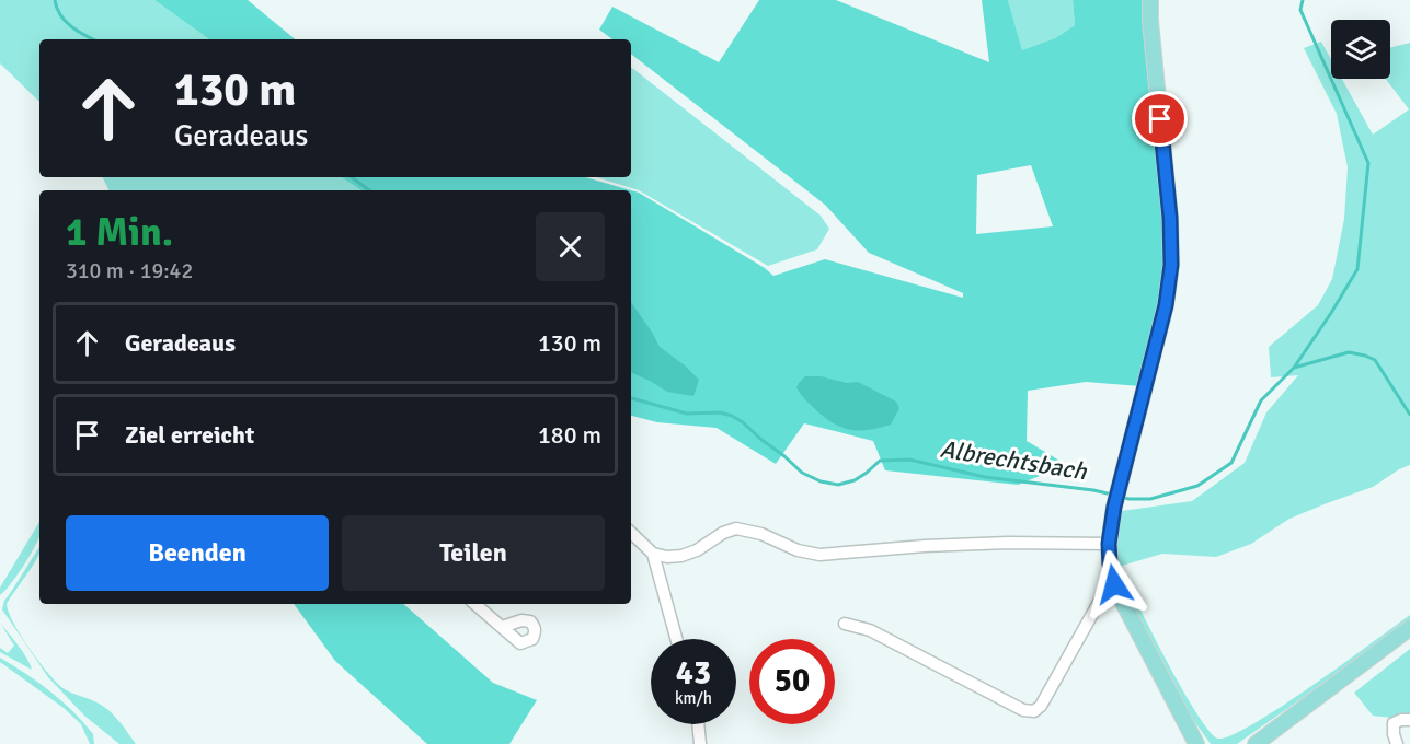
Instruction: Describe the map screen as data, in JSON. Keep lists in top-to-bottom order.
{
  "water": ["Albrechtsbach"],
  "page": {
    "turn": ["130 m", "Geradeaus"],
    "heading": ["1 Min.", "310 m · 19:42"],
    "list": [
      {
        "name": "Geradeaus",
        "value": "130 m"
      },
      {
        "name": "Ziel erreicht",
        "value": "180 m"
      }
    ],
    "buttons": ["Beenden", "Teilen"],
    "speed": "43 km/h",
    "limit": "50"
  }
}
